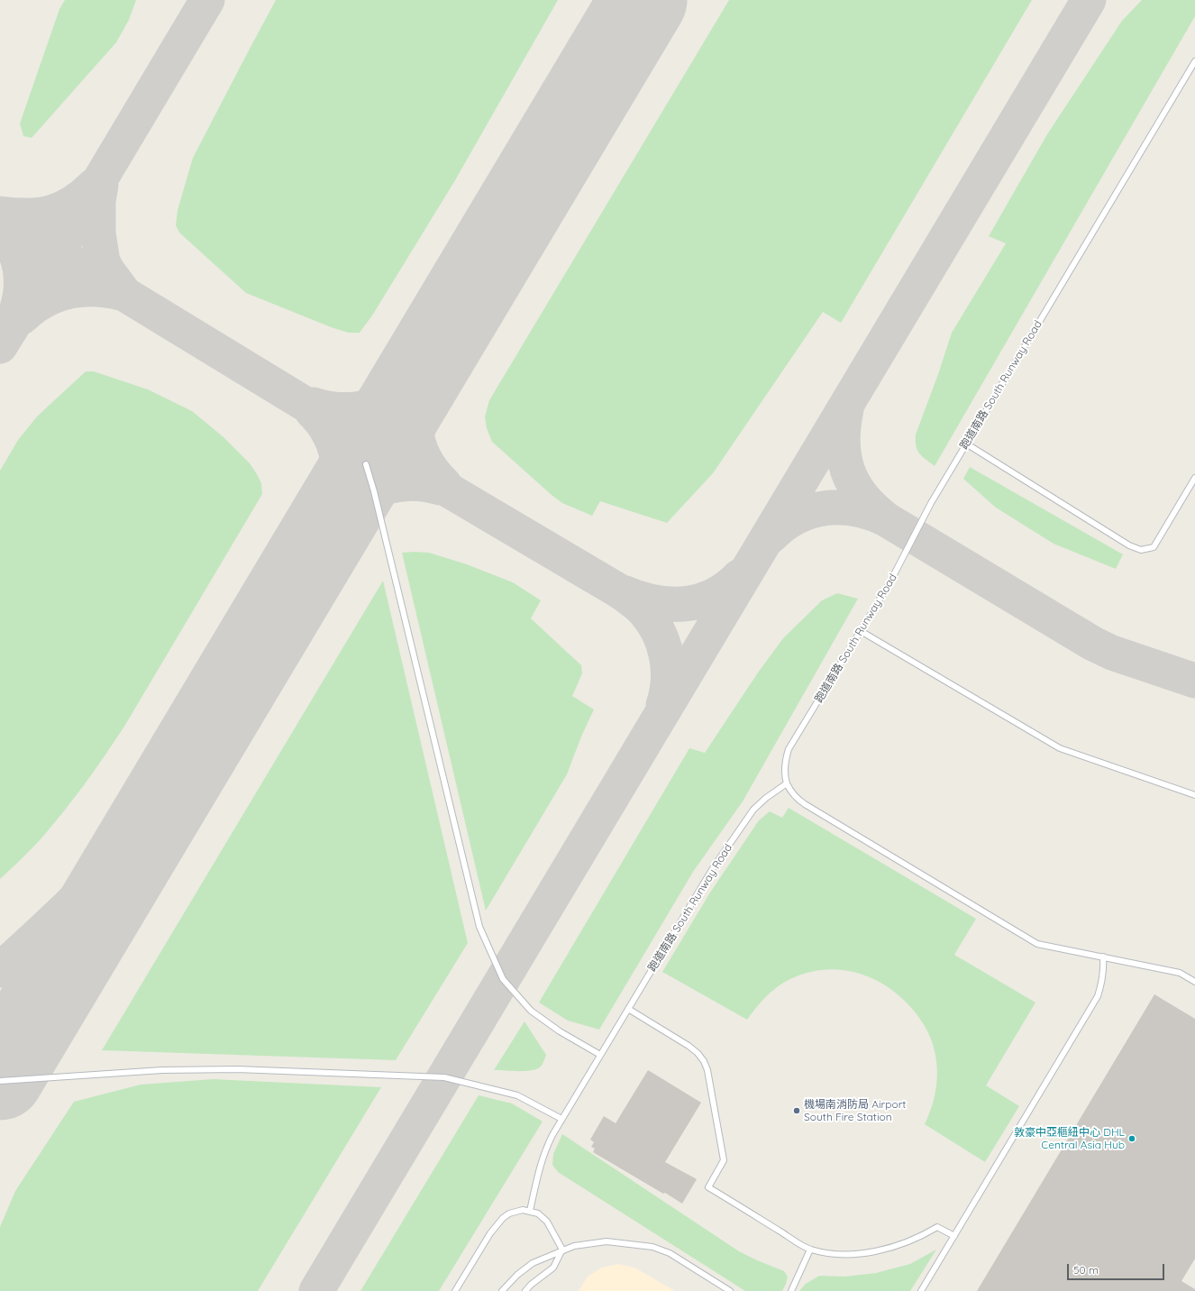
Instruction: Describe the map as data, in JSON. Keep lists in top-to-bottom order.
{
  "streets": {
    "lane": ["跑道南路 South Runway Road"]
  },
  "places": ["機場南消防局 Airport South Fire Station", "敦豪中亞樞紐中心 DHL Central Asia Hub"],
  "scale_bar": "50 m"
}
